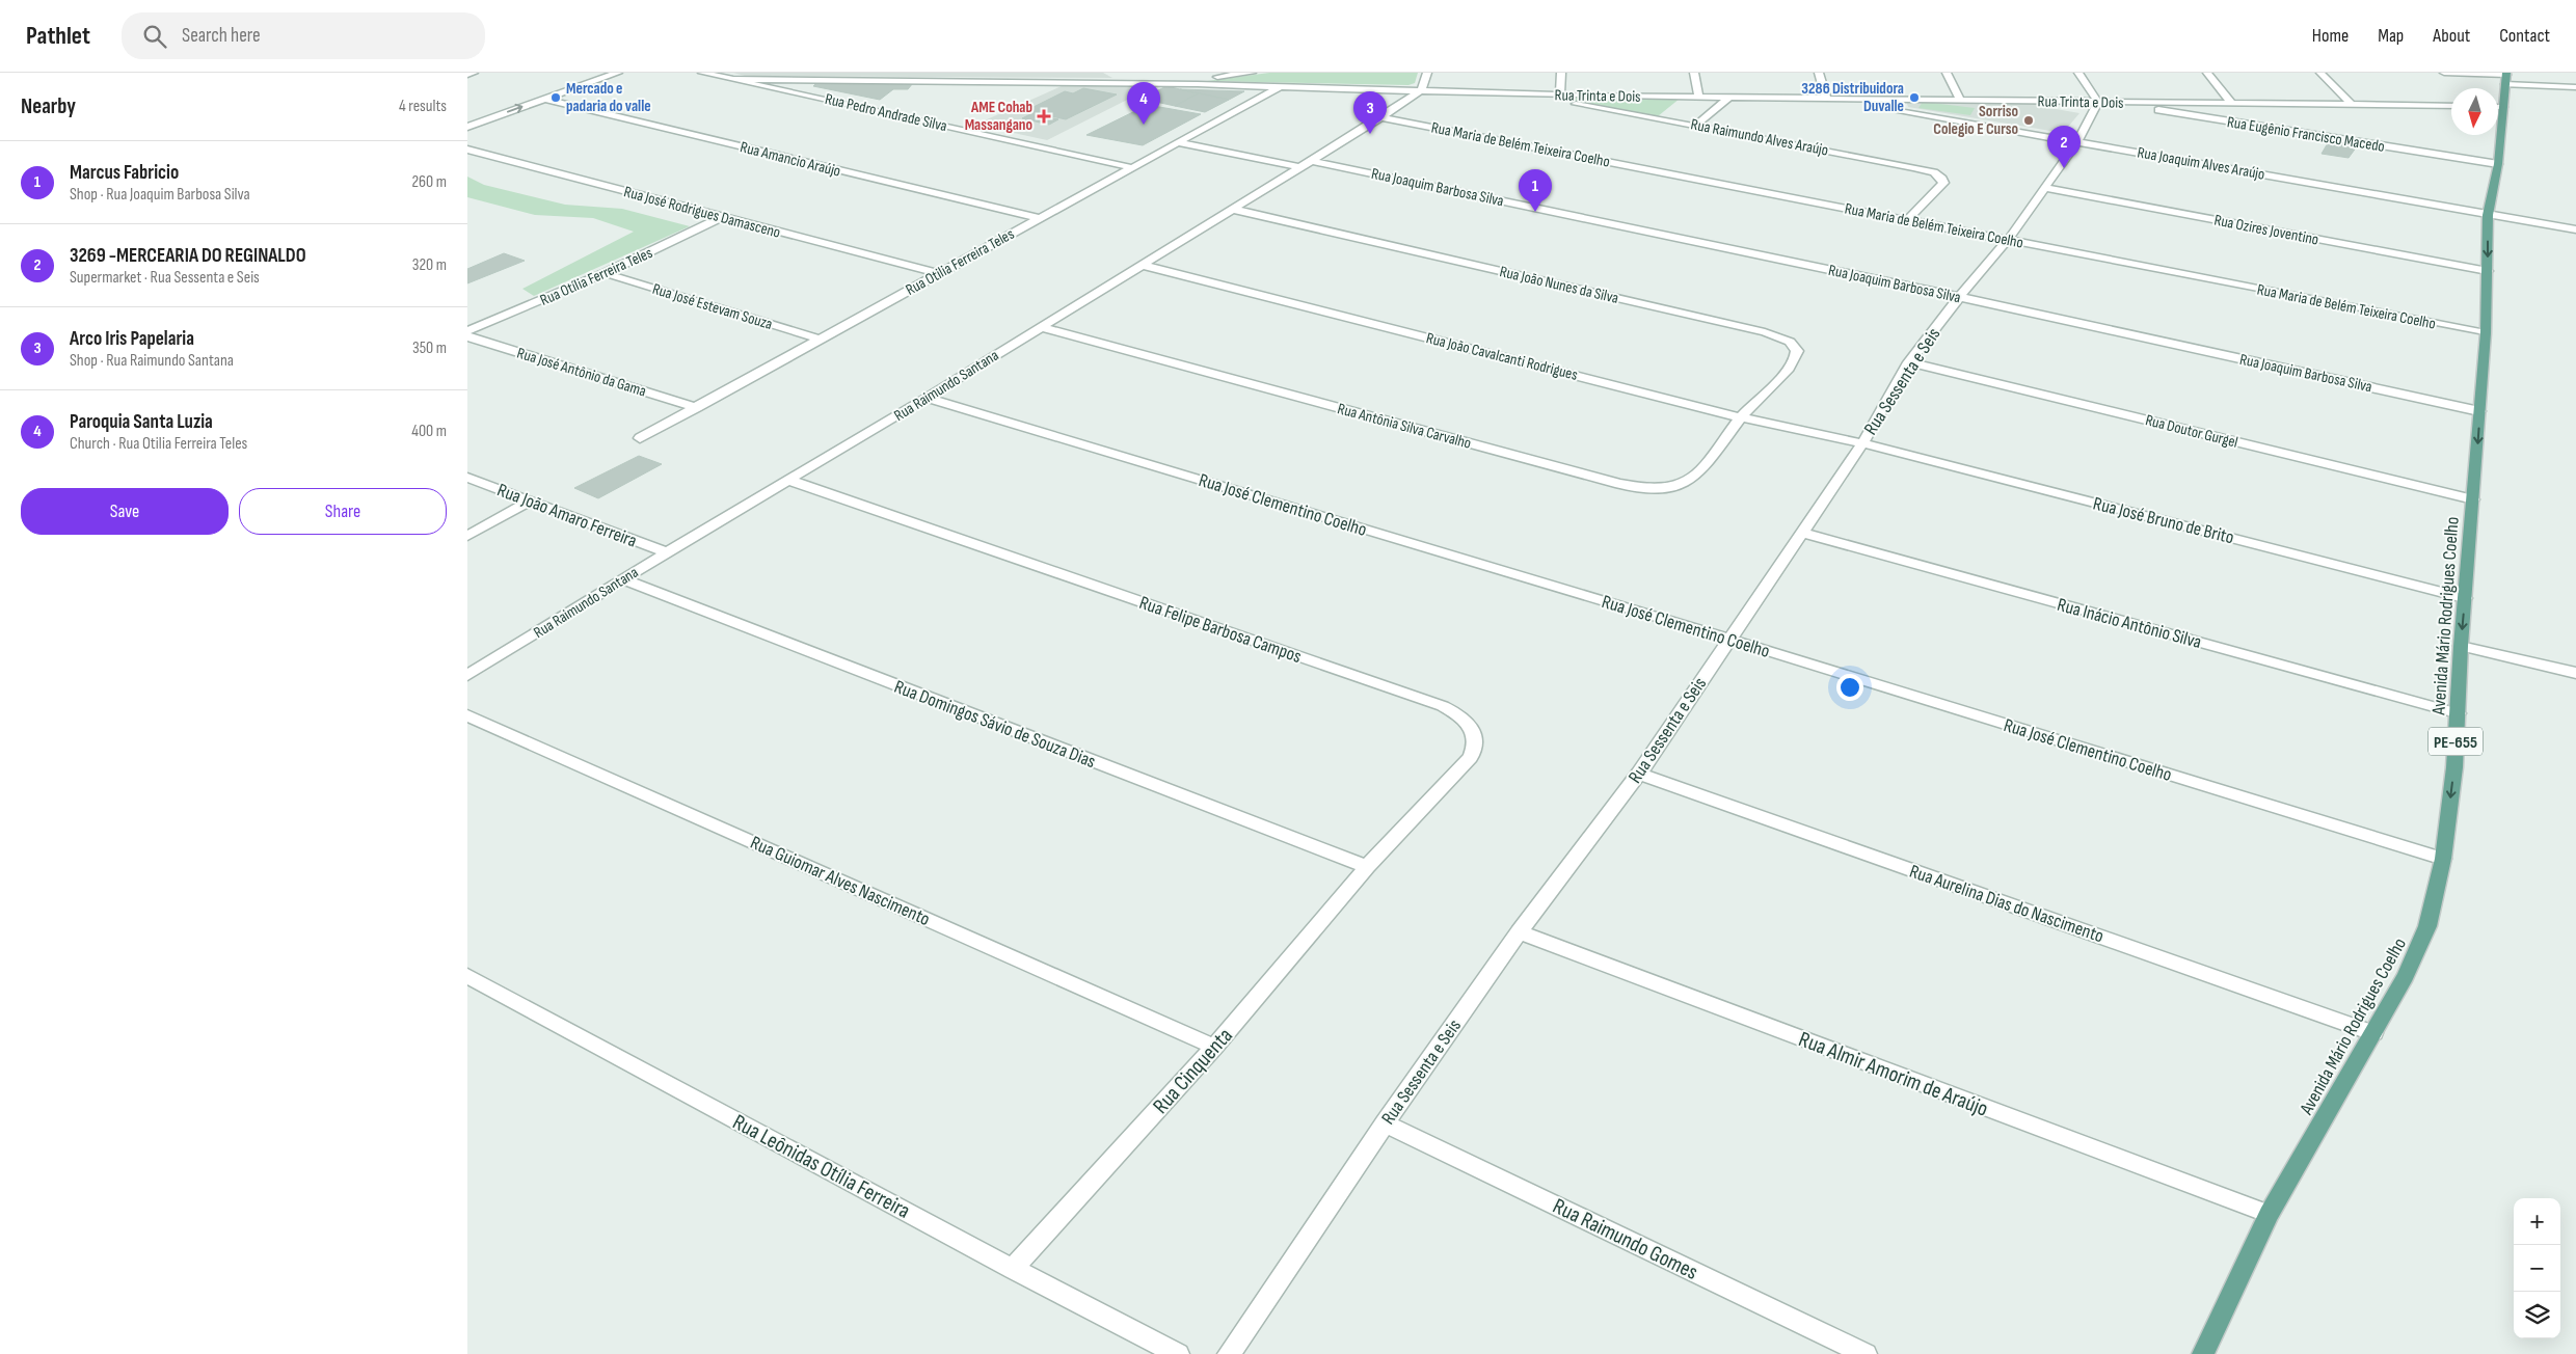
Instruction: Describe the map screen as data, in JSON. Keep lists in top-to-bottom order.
{
  "streets": {
    "main road": ["Avenida Mário Rodrigues Coelho", "PE-655"],
    "street": [
      "Rua Trinta e Dois",
      "Rua Pedro Andrade Silva",
      "Rua Eugênio Francisco Macedo",
      "Rua Raimundo Alves Araújo",
      "Rua Maria de Belém Teixeira Coelho",
      "Rua Amancio Araújo",
      "Rua Joaquim Alves Araújo",
      "Rua Joaquim Barbosa Silva",
      "Rua José Rodrigues Damasceno",
      "Rua Ozires Joventino",
      "Rua Otilia Ferreira Teles",
      "Rua Otília Ferreira Teles",
      "Rua João Nunes da Silva",
      "Rua José Estevam Souza",
      "Rua João Cavalcanti Rodrigues",
      "Rua José Antônio da Gama",
      "Rua Sessenta e Seis",
      "Rua Raimundo Santana",
      "Rua Antônia Silva Carvalho",
      "Rua Doutor Gurgel",
      "Rua José Clementino Coelho",
      "Rua João Amaro Ferreira",
      "Rua José Bruno de Brito",
      "Rua Inácio Antônio Silva",
      "Rua Felipe Barbosa Campos",
      "Rua Domingos Sávio de Souza Dias",
      "Rua Guiomar Alves Nascimento",
      "Rua Aurelina Dias do Nascimento",
      "Rua Cinquenta",
      "Rua Almir Amorim de Araújo",
      "Rua Leônidas Otília Ferreira",
      "Rua Raimundo Gomes"
    ]
  },
  "crossings": [
    ["Rua Trinta e Dois", "Rua Pedro Andrade Silva"],
    ["Rua Trinta e Dois", "Rua Eugênio Francisco Macedo"],
    ["Rua Trinta e Dois", "Rua Raimundo Alves Araújo"],
    ["Rua Trinta e Dois", "Rua Joaquim Alves Araújo"],
    ["Rua Trinta e Dois", "Rua Otilia Ferreira Teles"],
    ["Rua Trinta e Dois", "Rua Sessenta e Seis"],
    ["Rua Trinta e Dois", "Rua Raimundo Santana"],
    ["Rua Pedro Andrade Silva", "Rua Otilia Ferreira Teles"],
    ["Rua Eugênio Francisco Macedo", "Rua Sessenta e Seis"],
    ["Rua Eugênio Francisco Macedo", "Avenida Mário Rodrigues Coelho"],
    ["Rua Raimundo Alves Araújo", "Rua Maria de Belém Teixeira Coelho"],
    ["Rua Maria de Belém Teixeira Coelho", "Rua Sessenta e Seis"],
    ["Rua Maria de Belém Teixeira Coelho", "Rua Raimundo Santana"],
    ["Rua Maria de Belém Teixeira Coelho", "Avenida Mário Rodrigues Coelho"],
    ["Rua Amancio Araújo", "Rua Otilia Ferreira Teles"],
    ["Rua Joaquim Alves Araújo", "Rua Sessenta e Seis"],
    ["Rua Joaquim Alves Araújo", "Avenida Mário Rodrigues Coelho"],
    ["Rua Joaquim Barbosa Silva", "Rua Otilia Ferreira Teles"],
    ["Rua Joaquim Barbosa Silva", "Rua Sessenta e Seis"],
    ["Rua Joaquim Barbosa Silva", "Rua Raimundo Santana"],
    ["Rua Joaquim Barbosa Silva", "Avenida Mário Rodrigues Coelho"],
    ["Rua José Rodrigues Damasceno", "Rua Otilia Ferreira Teles"],
    ["Rua José Rodrigues Damasceno", "Rua Otília Ferreira Teles"],
    ["Rua Ozires Joventino", "Rua Sessenta e Seis"],
    ["Rua Ozires Joventino", "Avenida Mário Rodrigues Coelho"],
    ["Rua Otilia Ferreira Teles", "Rua José Estevam Souza"],
    ["Rua Otilia Ferreira Teles", "Rua José Antônio da Gama"],
    ["Rua Otília Ferreira Teles", "Rua José Estevam Souza"],
    ["Rua João Nunes da Silva", "Rua João Cavalcanti Rodrigues"],
    ["Rua João Nunes da Silva", "Rua Raimundo Santana"],
    ["Rua João Nunes da Silva", "Rua Antônia Silva Carvalho"],
    ["Rua João Cavalcanti Rodrigues", "Rua Sessenta e Seis"],
    ["Rua João Cavalcanti Rodrigues", "Rua Raimundo Santana"],
    ["Rua João Cavalcanti Rodrigues", "Rua Antônia Silva Carvalho"],
    ["Rua João Cavalcanti Rodrigues", "Rua José Bruno de Brito"],
    ["Rua Sessenta e Seis", "Rua Doutor Gurgel"],
    ["Rua Sessenta e Seis", "Rua José Clementino Coelho"],
    ["Rua Sessenta e Seis", "Rua José Bruno de Brito"],
    ["Rua Sessenta e Seis", "Rua Inácio Antônio Silva"],
    ["Rua Sessenta e Seis", "Rua Aurelina Dias do Nascimento"],
    ["Rua Sessenta e Seis", "Rua Almir Amorim de Araújo"],
    ["Rua Sessenta e Seis", "Rua Raimundo Gomes"],
    ["Rua Raimundo Santana", "Rua Antônia Silva Carvalho"],
    ["Rua Raimundo Santana", "Rua José Clementino Coelho"],
    ["Rua Raimundo Santana", "Rua João Amaro Ferreira"],
    ["Rua Raimundo Santana", "Rua Felipe Barbosa Campos"],
    ["Rua Raimundo Santana", "Rua Domingos Sávio de Souza Dias"],
    ["Rua Doutor Gurgel", "Avenida Mário Rodrigues Coelho"],
    ["Rua José Clementino Coelho", "Avenida Mário Rodrigues Coelho"],
    ["Rua José Bruno de Brito", "Avenida Mário Rodrigues Coelho"],
    ["Avenida Mário Rodrigues Coelho", "Rua Inácio Antônio Silva"],
    ["Avenida Mário Rodrigues Coelho", "Rua Aurelina Dias do Nascimento"],
    ["Avenida Mário Rodrigues Coelho", "Rua Almir Amorim de Araújo"],
    ["Rua Felipe Barbosa Campos", "Rua Domingos Sávio de Souza Dias"],
    ["Rua Felipe Barbosa Campos", "Rua Cinquenta"],
    ["Rua Domingos Sávio de Souza Dias", "Rua Cinquenta"],
    ["Rua Guiomar Alves Nascimento", "Rua Cinquenta"],
    ["Rua Cinquenta", "Rua Leônidas Otília Ferreira"]
  ],
  "places": {
    "other": ["Mercado e padaria do valle", "3286 Distribuidora Duvalle", "Sorriso Colegio E Curso"],
    "health": ["AME Cohab Massangano"]
  },
  "north": "bottom",
  "page": {
    "header": "Pathlet",
    "search": "Search here",
    "nav": [
      "Home",
      "Map",
      "About",
      "Contact"
    ],
    "heading": ["Nearby", "4 results"],
    "pins": [
      "4",
      "3",
      "2",
      "1"
    ],
    "list": [
      {
        "mark": "1",
        "name": "Marcus Fabricio",
        "note": "Shop · Rua Joaquim Barbosa Silva",
        "value": "260 m"
      },
      {
        "mark": "2",
        "name": "3269 -MERCEARIA DO REGINALDO",
        "note": "Supermarket · Rua Sessenta e Seis",
        "value": "320 m"
      },
      {
        "mark": "3",
        "name": "Arco Iris Papelaria",
        "note": "Shop · Rua Raimundo Santana",
        "value": "350 m"
      },
      {
        "mark": "4",
        "name": "Paroquia Santa Luzia",
        "note": "Church · Rua Otilia Ferreira Teles",
        "value": "400 m"
      }
    ],
    "buttons": ["Save", "Share"],
    "map_buttons": ["+", "−"]
  }
}
